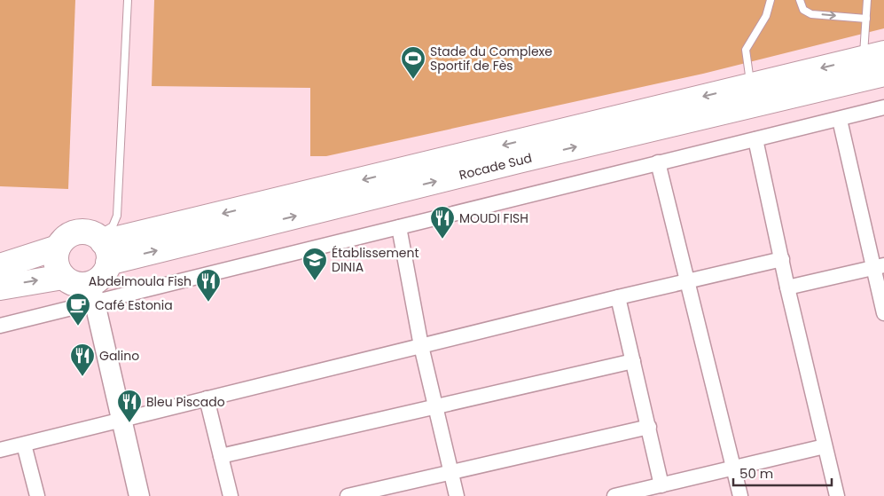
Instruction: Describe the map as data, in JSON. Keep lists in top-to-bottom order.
{
  "streets": {
    "highway": ["Rocade Sud"]
  },
  "places": {
    "sports": ["Stade du Complexe Sportif de Fès"],
    "restaurant": [
      "MOUDI FISH",
      "Abdelmoula Fish",
      "Galino",
      "Bleu Piscado"
    ],
    "school or university": ["Établissement DINIA"],
    "cafe": ["Café Estonia"]
  },
  "scale_bar": "50 m"
}
